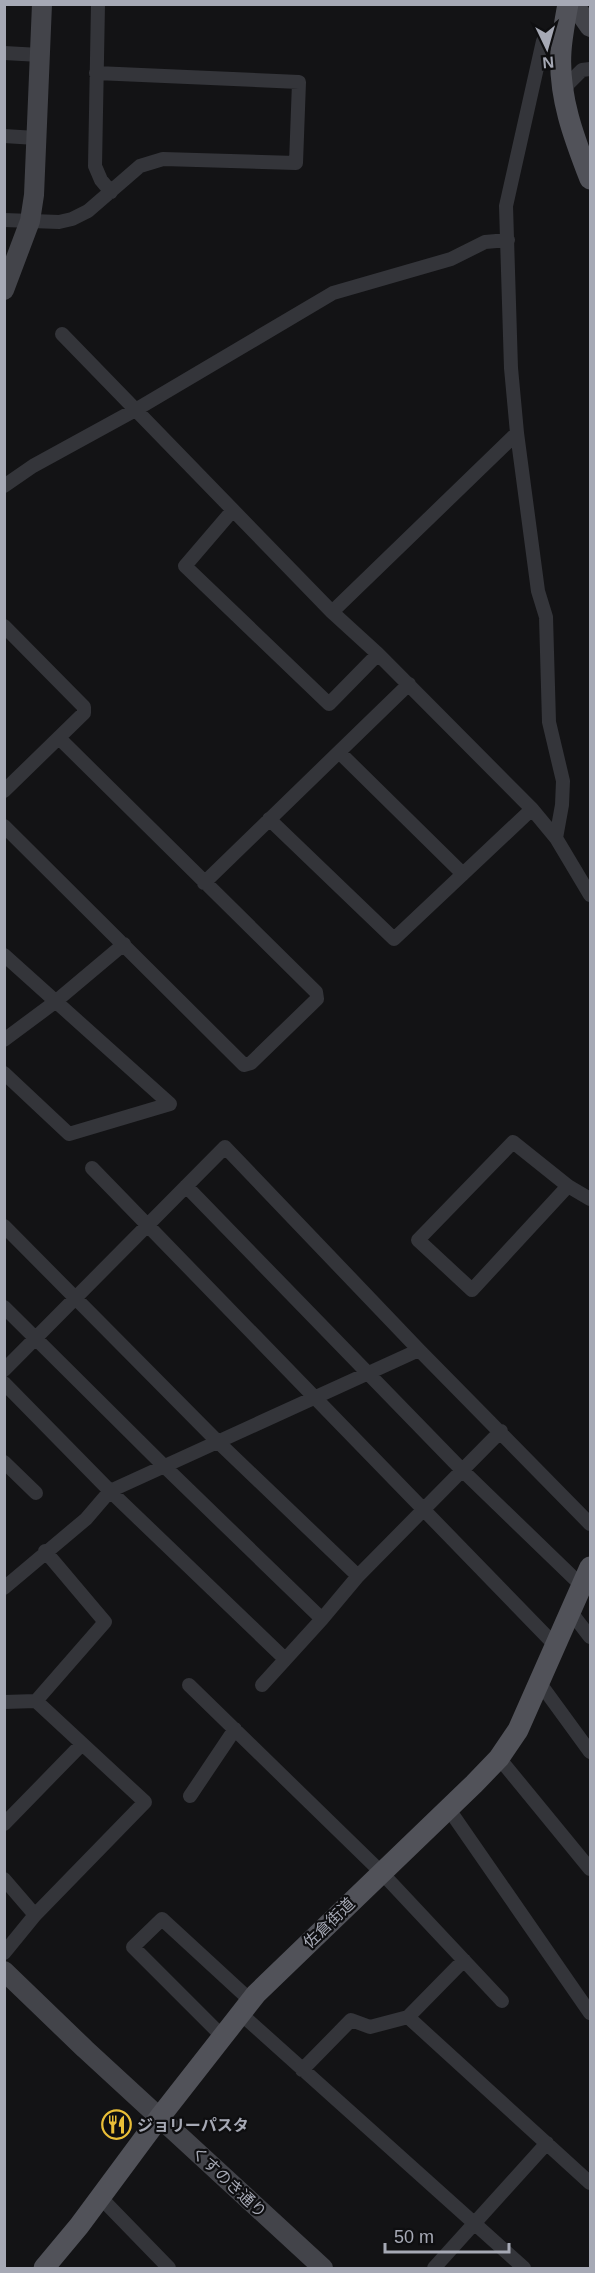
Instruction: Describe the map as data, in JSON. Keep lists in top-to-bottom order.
{
  "streets": {
    "main road": ["佐倉街道"],
    "street": ["くすのき通り"]
  },
  "crossings": [
    ["佐倉街道", "くすのき通り"]
  ],
  "places": {
    "restaurant": ["ジョリーパスタ"]
  },
  "scale_bar": "50 m",
  "north": "bottom"
}
